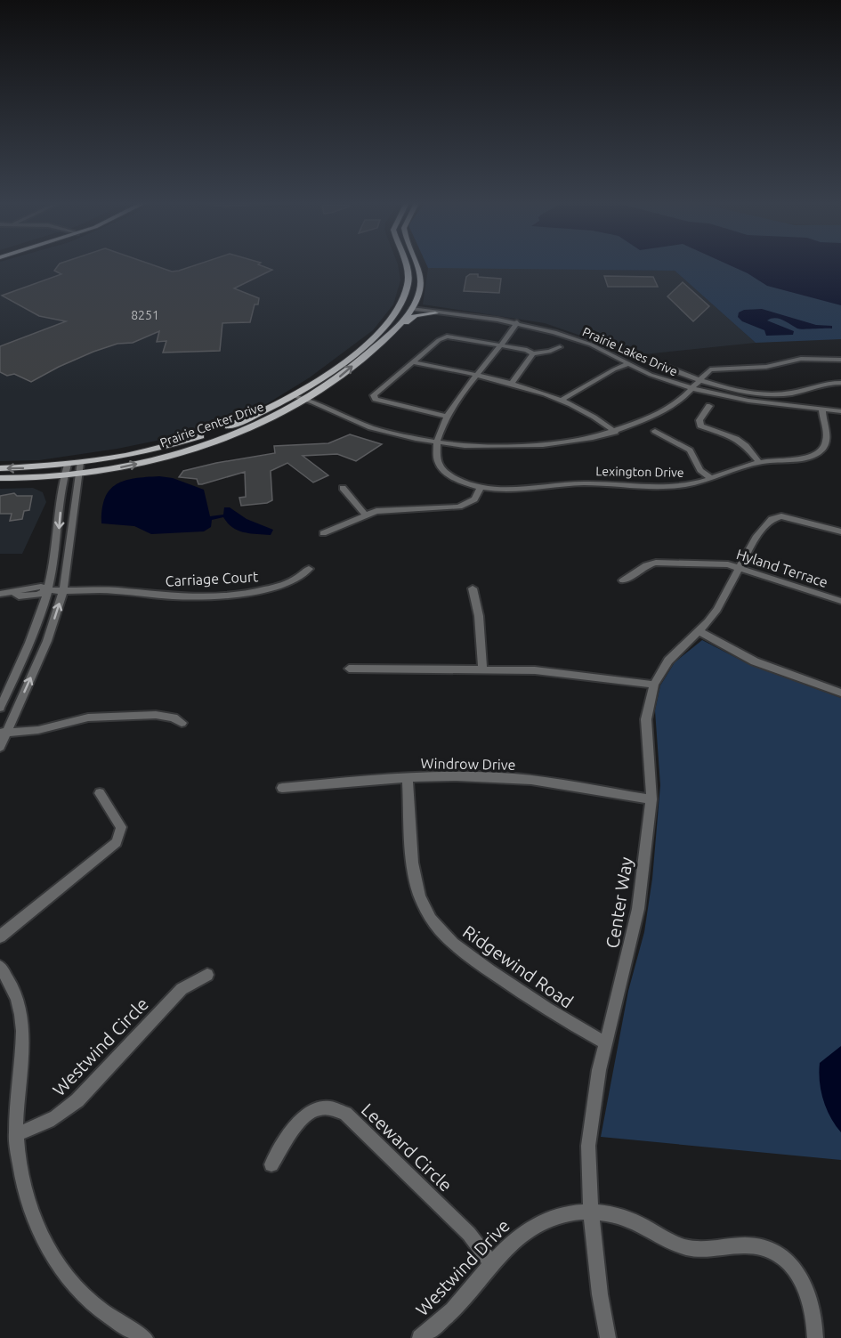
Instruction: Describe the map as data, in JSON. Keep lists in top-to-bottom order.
{
  "streets": {
    "main road": ["Prairie Center Drive"],
    "street": [
      "Prairie Lakes Drive",
      "Lexington Drive",
      "Hyland Terrace",
      "Carriage Court",
      "Windrow Drive",
      "Center Way",
      "Ridgewind Road",
      "Westwind Circle",
      "Leeward Circle",
      "Westwind Drive"
    ]
  },
  "crossings": [
    ["Prairie Lakes Drive", "Prairie Center Drive"],
    ["Prairie Lakes Drive", "Lexington Drive"],
    ["Hyland Terrace", "Center Way"],
    ["Windrow Drive", "Center Way"],
    ["Windrow Drive", "Ridgewind Road"],
    ["Center Way", "Ridgewind Road"],
    ["Center Way", "Westwind Drive"],
    ["Leeward Circle", "Westwind Drive"]
  ],
  "house_numbers": ["8251"]
}
